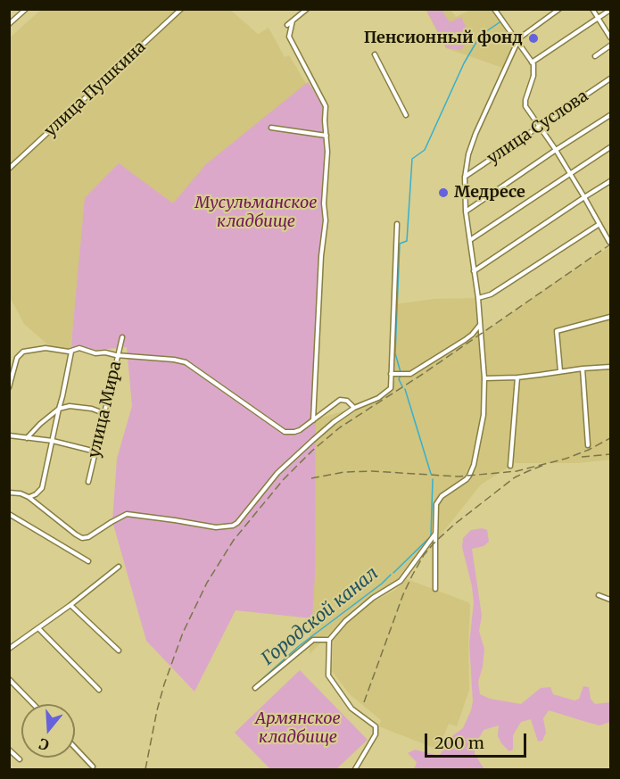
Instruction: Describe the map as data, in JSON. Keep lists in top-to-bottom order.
{
  "streets": {
    "street": ["улица Пушкина", "улица Суслова", "улица Мира"]
  },
  "water": ["Городской канал"],
  "parks": ["Мусульманское кладбище", "Армянское кладбище"],
  "places": ["Пенсионный фонд", "Медресе"],
  "scale_bar": "200 m",
  "north": "bottom"
}
